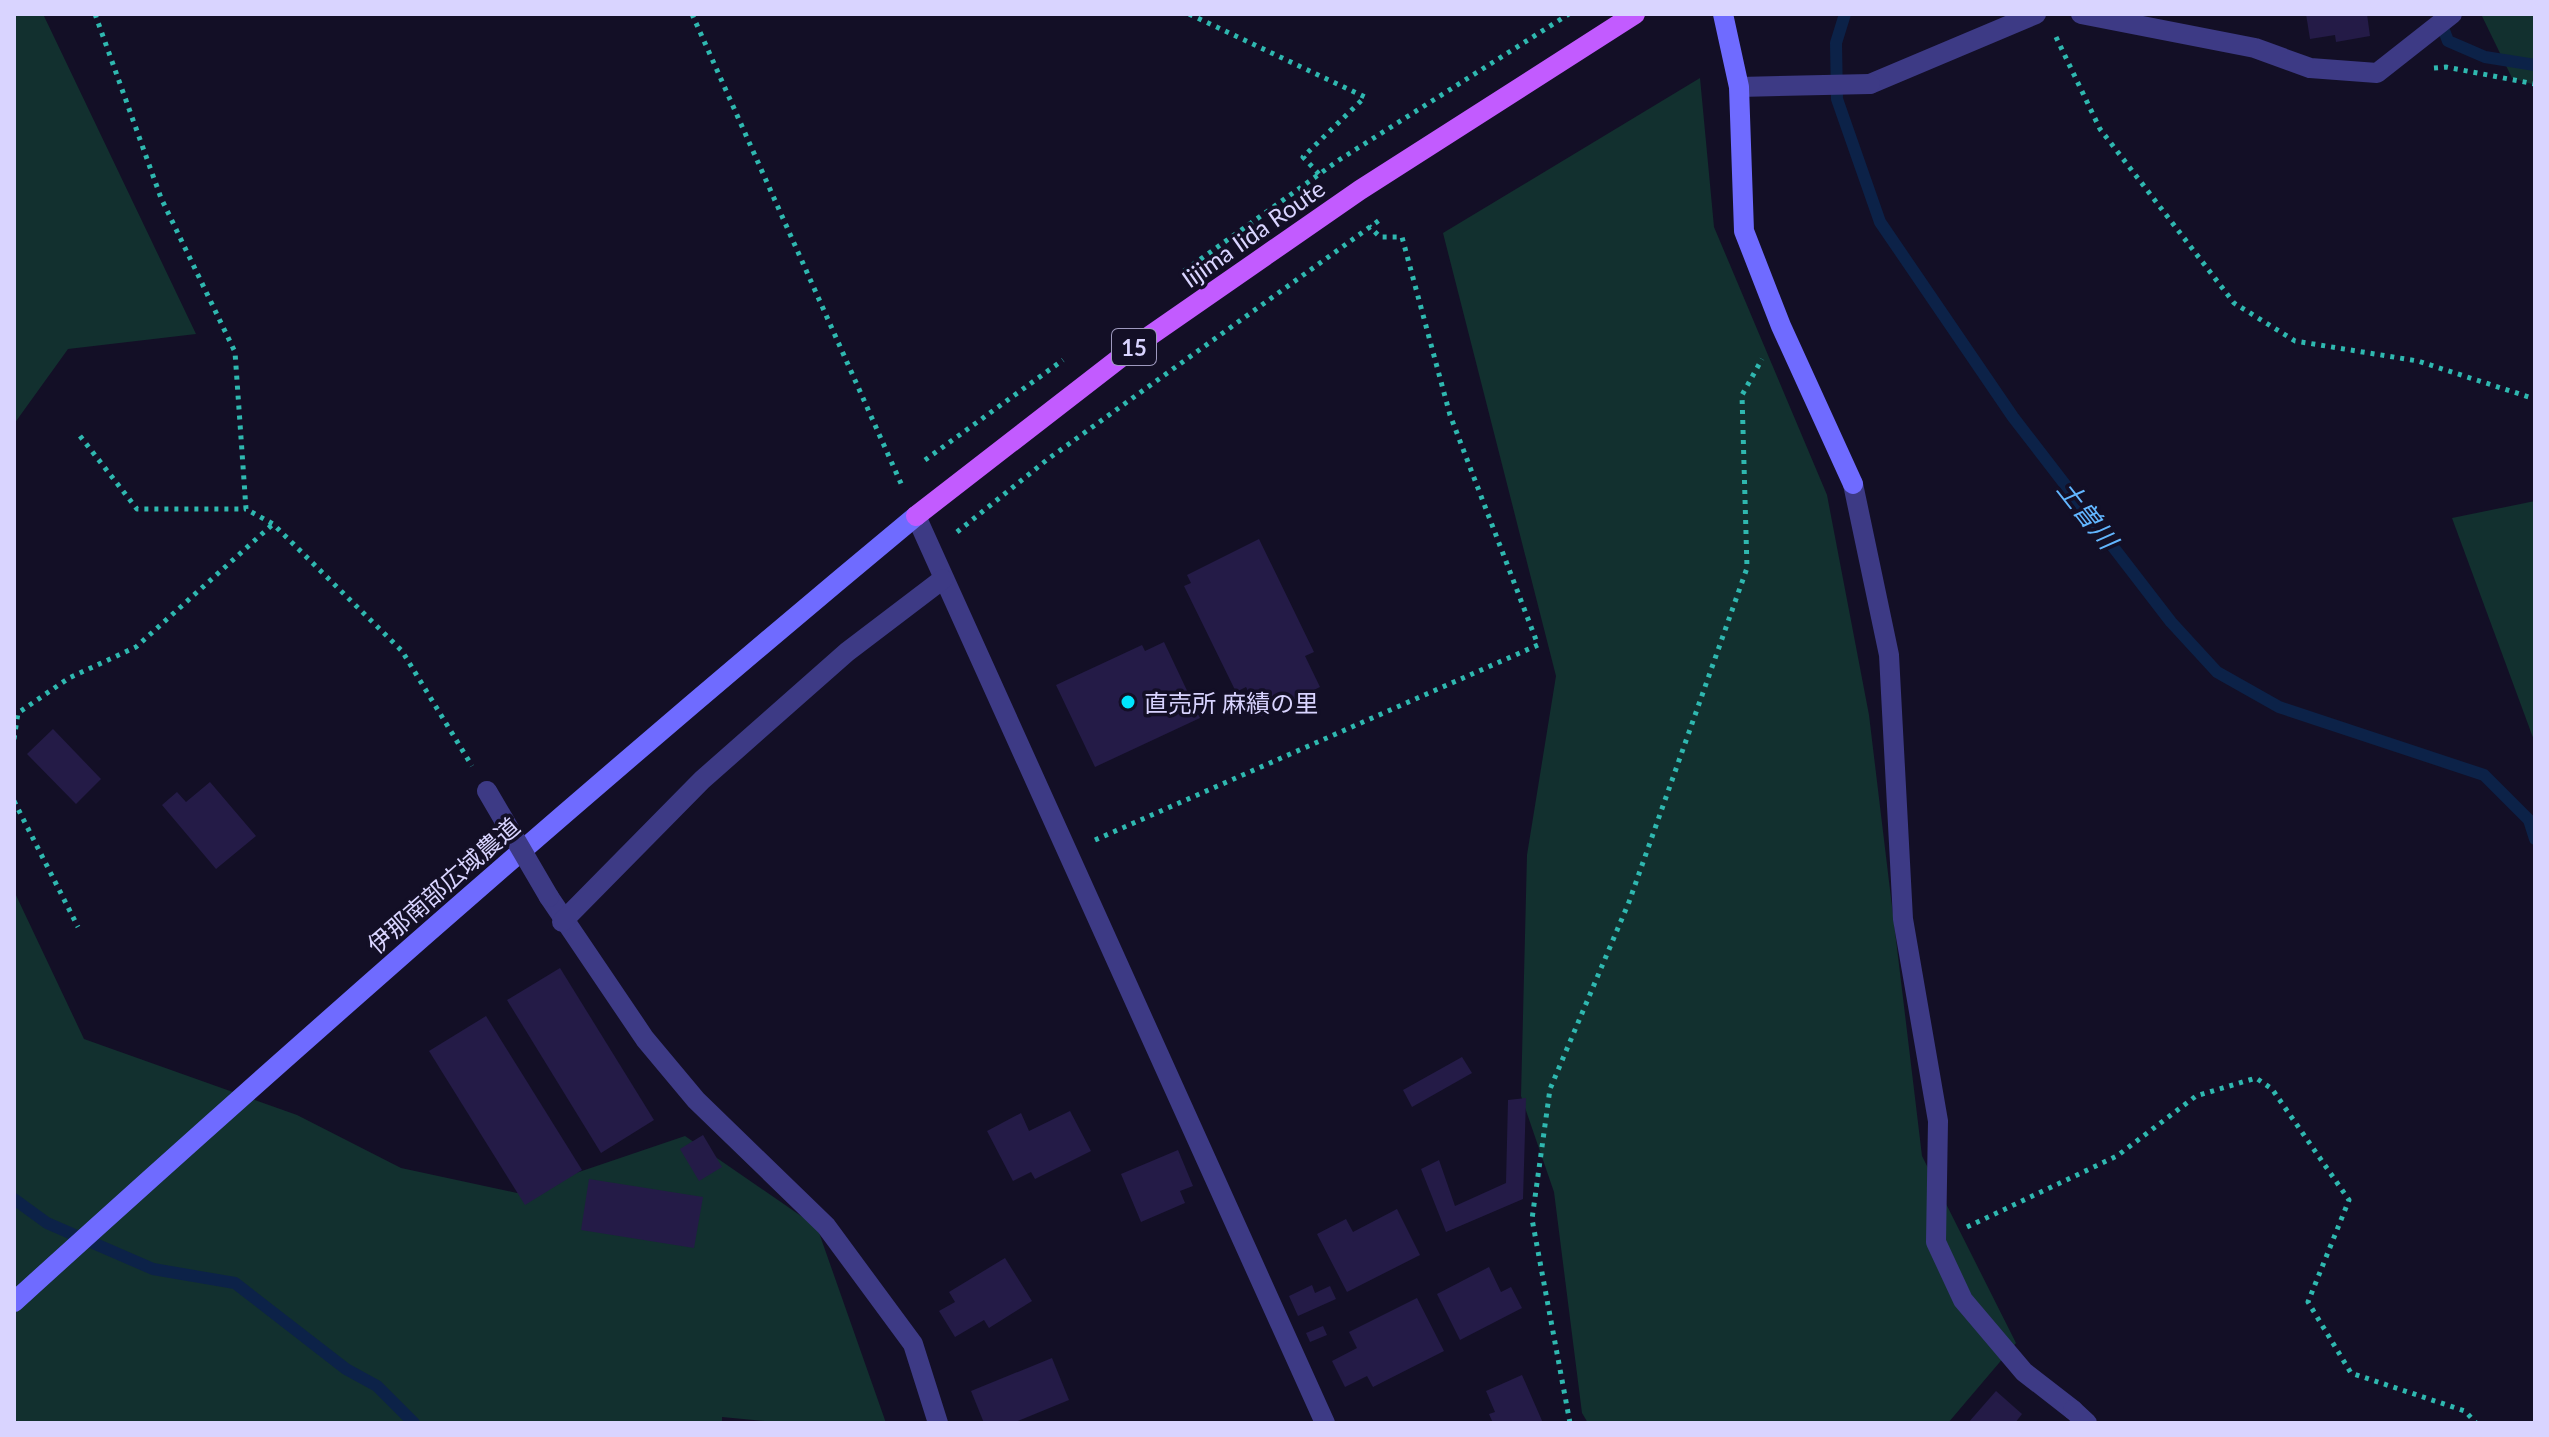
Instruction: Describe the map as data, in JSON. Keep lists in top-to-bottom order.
{
  "streets": {
    "main road": ["Iijima Iida Route", "15"],
    "street": ["伊那南部広域農道"]
  },
  "crossings": [
    ["Iijima Iida Route", "伊那南部広域農道"]
  ],
  "water": ["土曽川"],
  "places": ["直売所 麻績の里"]
}
